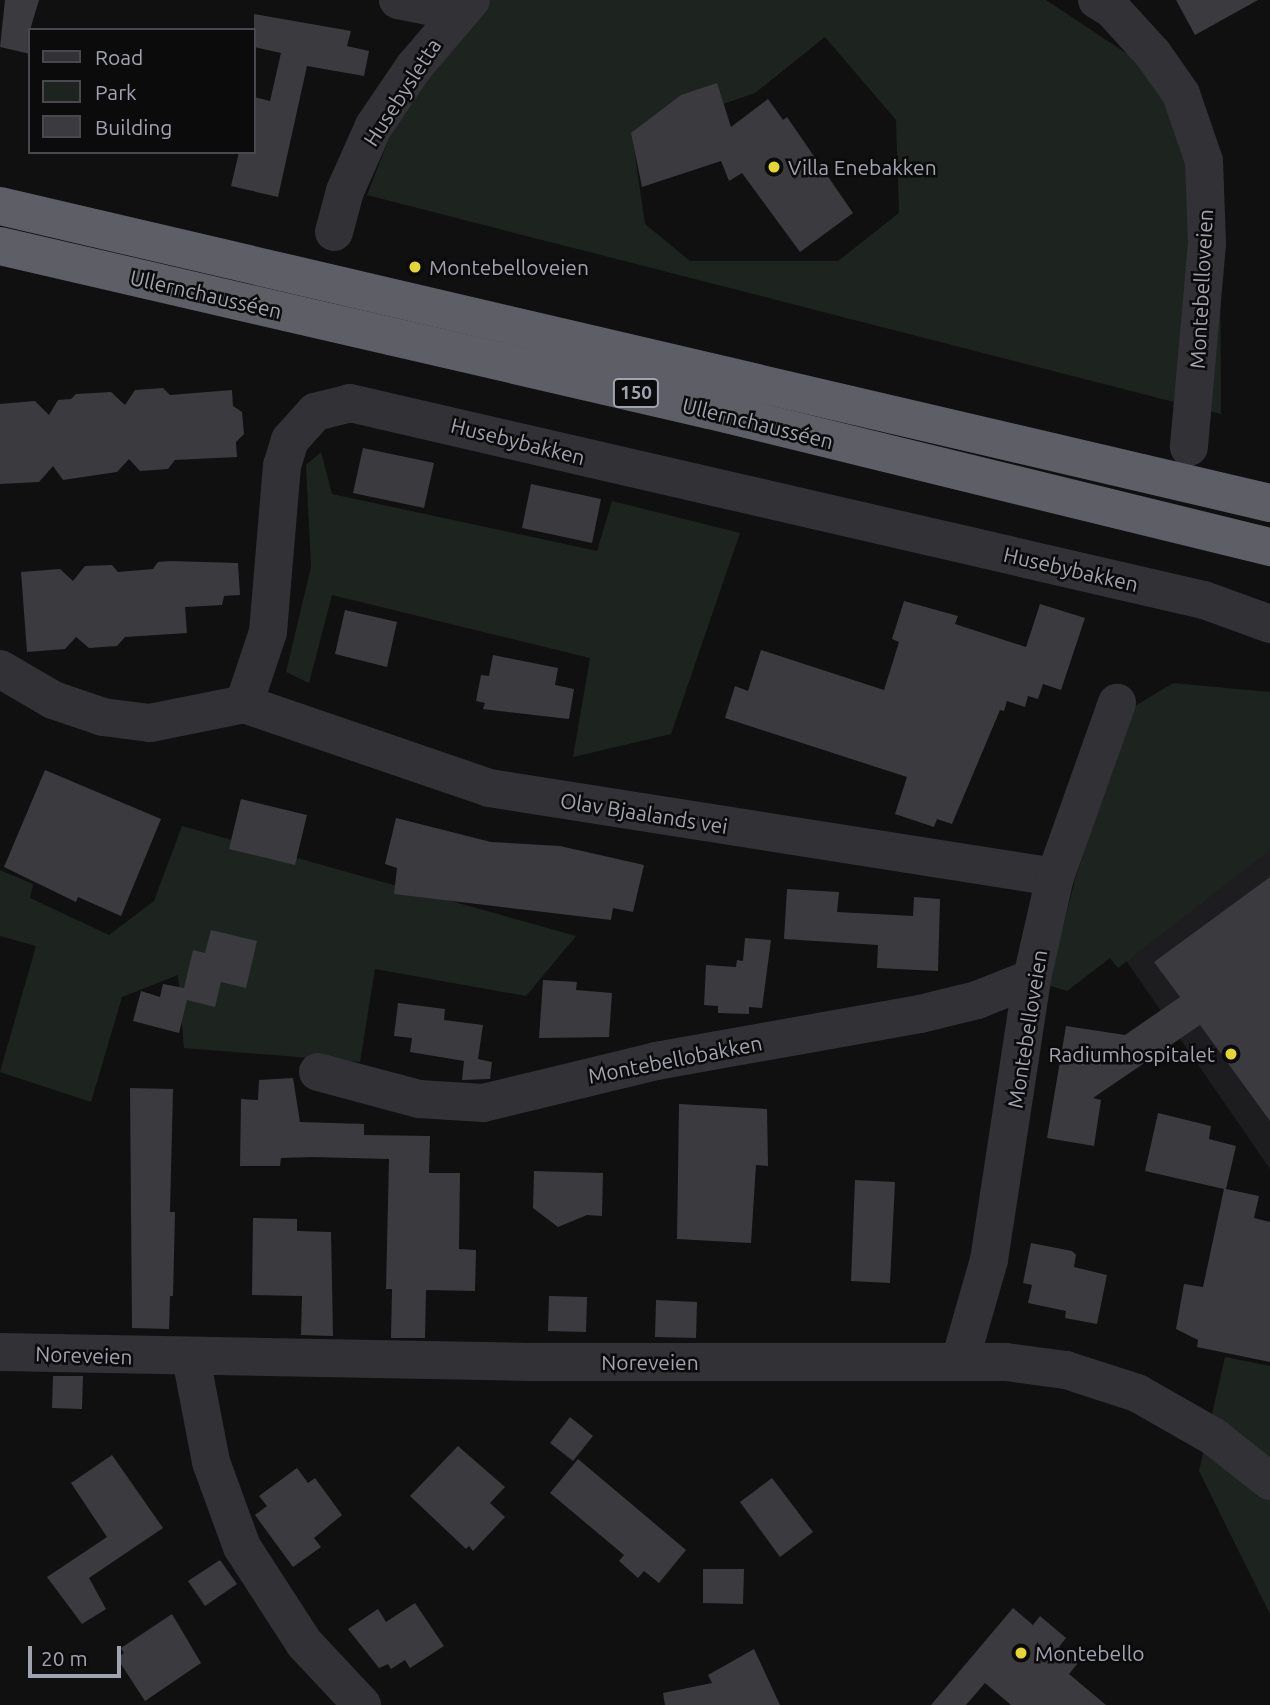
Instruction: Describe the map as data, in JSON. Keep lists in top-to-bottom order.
{
  "streets": {
    "highway": ["Ullernchausséen", "150"],
    "street": [
      "Husebysletta",
      "Montebelloveien",
      "Husebybakken",
      "Olav Bjaalands vei",
      "Montebellobakken",
      "Noreveien"
    ]
  },
  "crossings": [
    ["Montebelloveien", "Olav Bjaalands vei"],
    ["Montebelloveien", "Montebellobakken"],
    ["Montebelloveien", "Noreveien"],
    ["Husebybakken", "Olav Bjaalands vei"]
  ],
  "places": [
    "Villa Enebakken",
    "Montebelloveien",
    "Radiumhospitalet",
    "Montebello"
  ],
  "legend": ["Road", "Park", "Building"],
  "scale_bar": "20 m"
}
